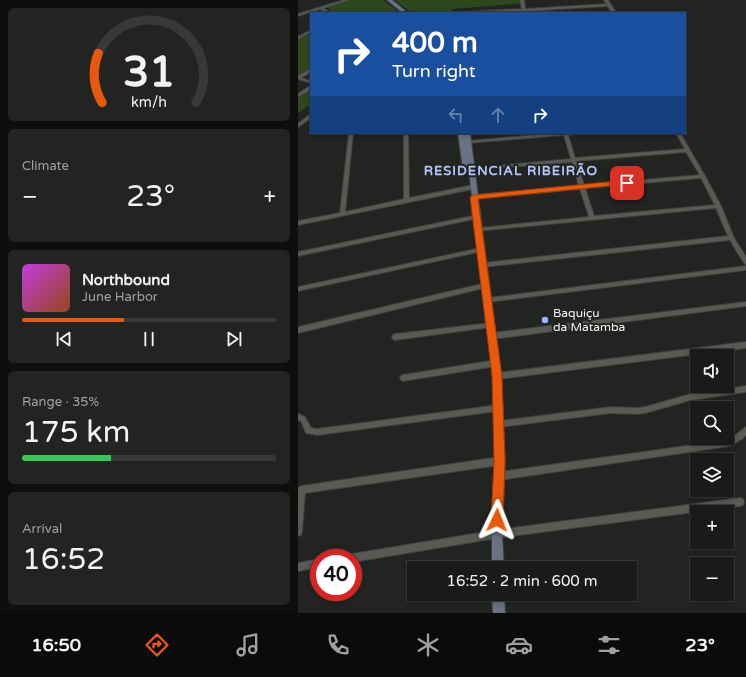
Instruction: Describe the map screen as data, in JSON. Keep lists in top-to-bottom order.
{
  "districts": ["RESIDENCIAL RIBEIRÃO"],
  "places": ["Baquiçu da Matamba"],
  "page": {
    "turn": ["400 m", "Turn right"],
    "tile": [
      "Climate",
      ["Range · 35%", "175 km"],
      ["Arrival", "16:52"]
    ],
    "heat": ["−", "23°", "+"],
    "song": ["Northbound", "June Harbor"],
    "map_buttons": ["+", "−"],
    "limit": "40",
    "trip": "16:52 · 2 min · 600 m",
    "tabs": ["16:50", "23°"],
    "gauge": ["31", "km/h"]
  }
}
